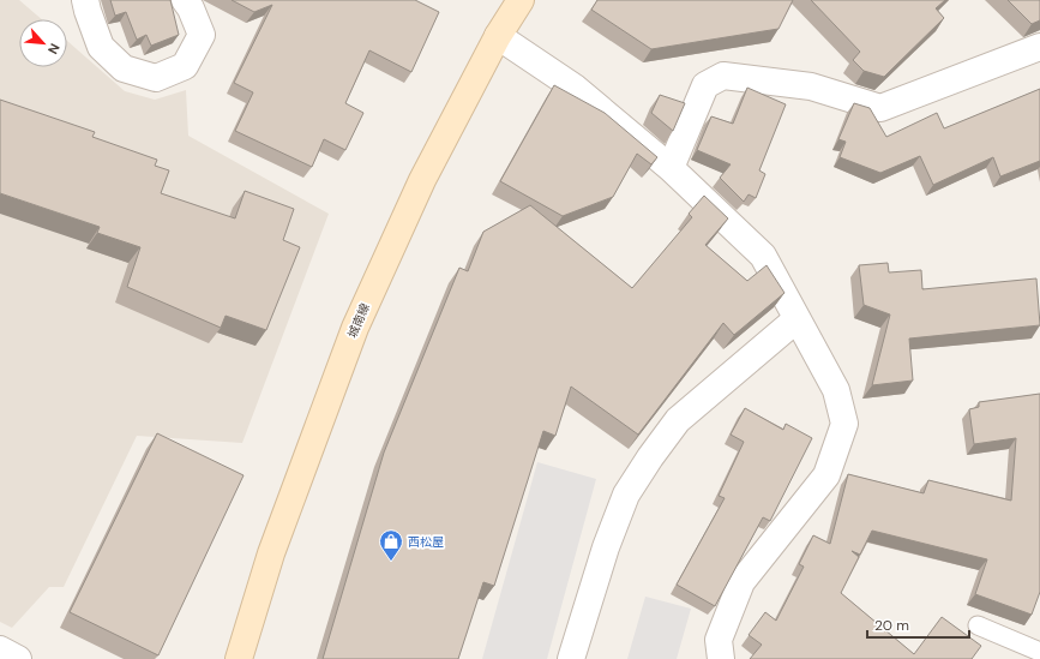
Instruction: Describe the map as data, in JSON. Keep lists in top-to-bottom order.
{
  "streets": {
    "street": ["城南線"]
  },
  "places": {
    "shop": ["西松屋"]
  },
  "scale_bar": "20 m",
  "north": "bottom right"
}
